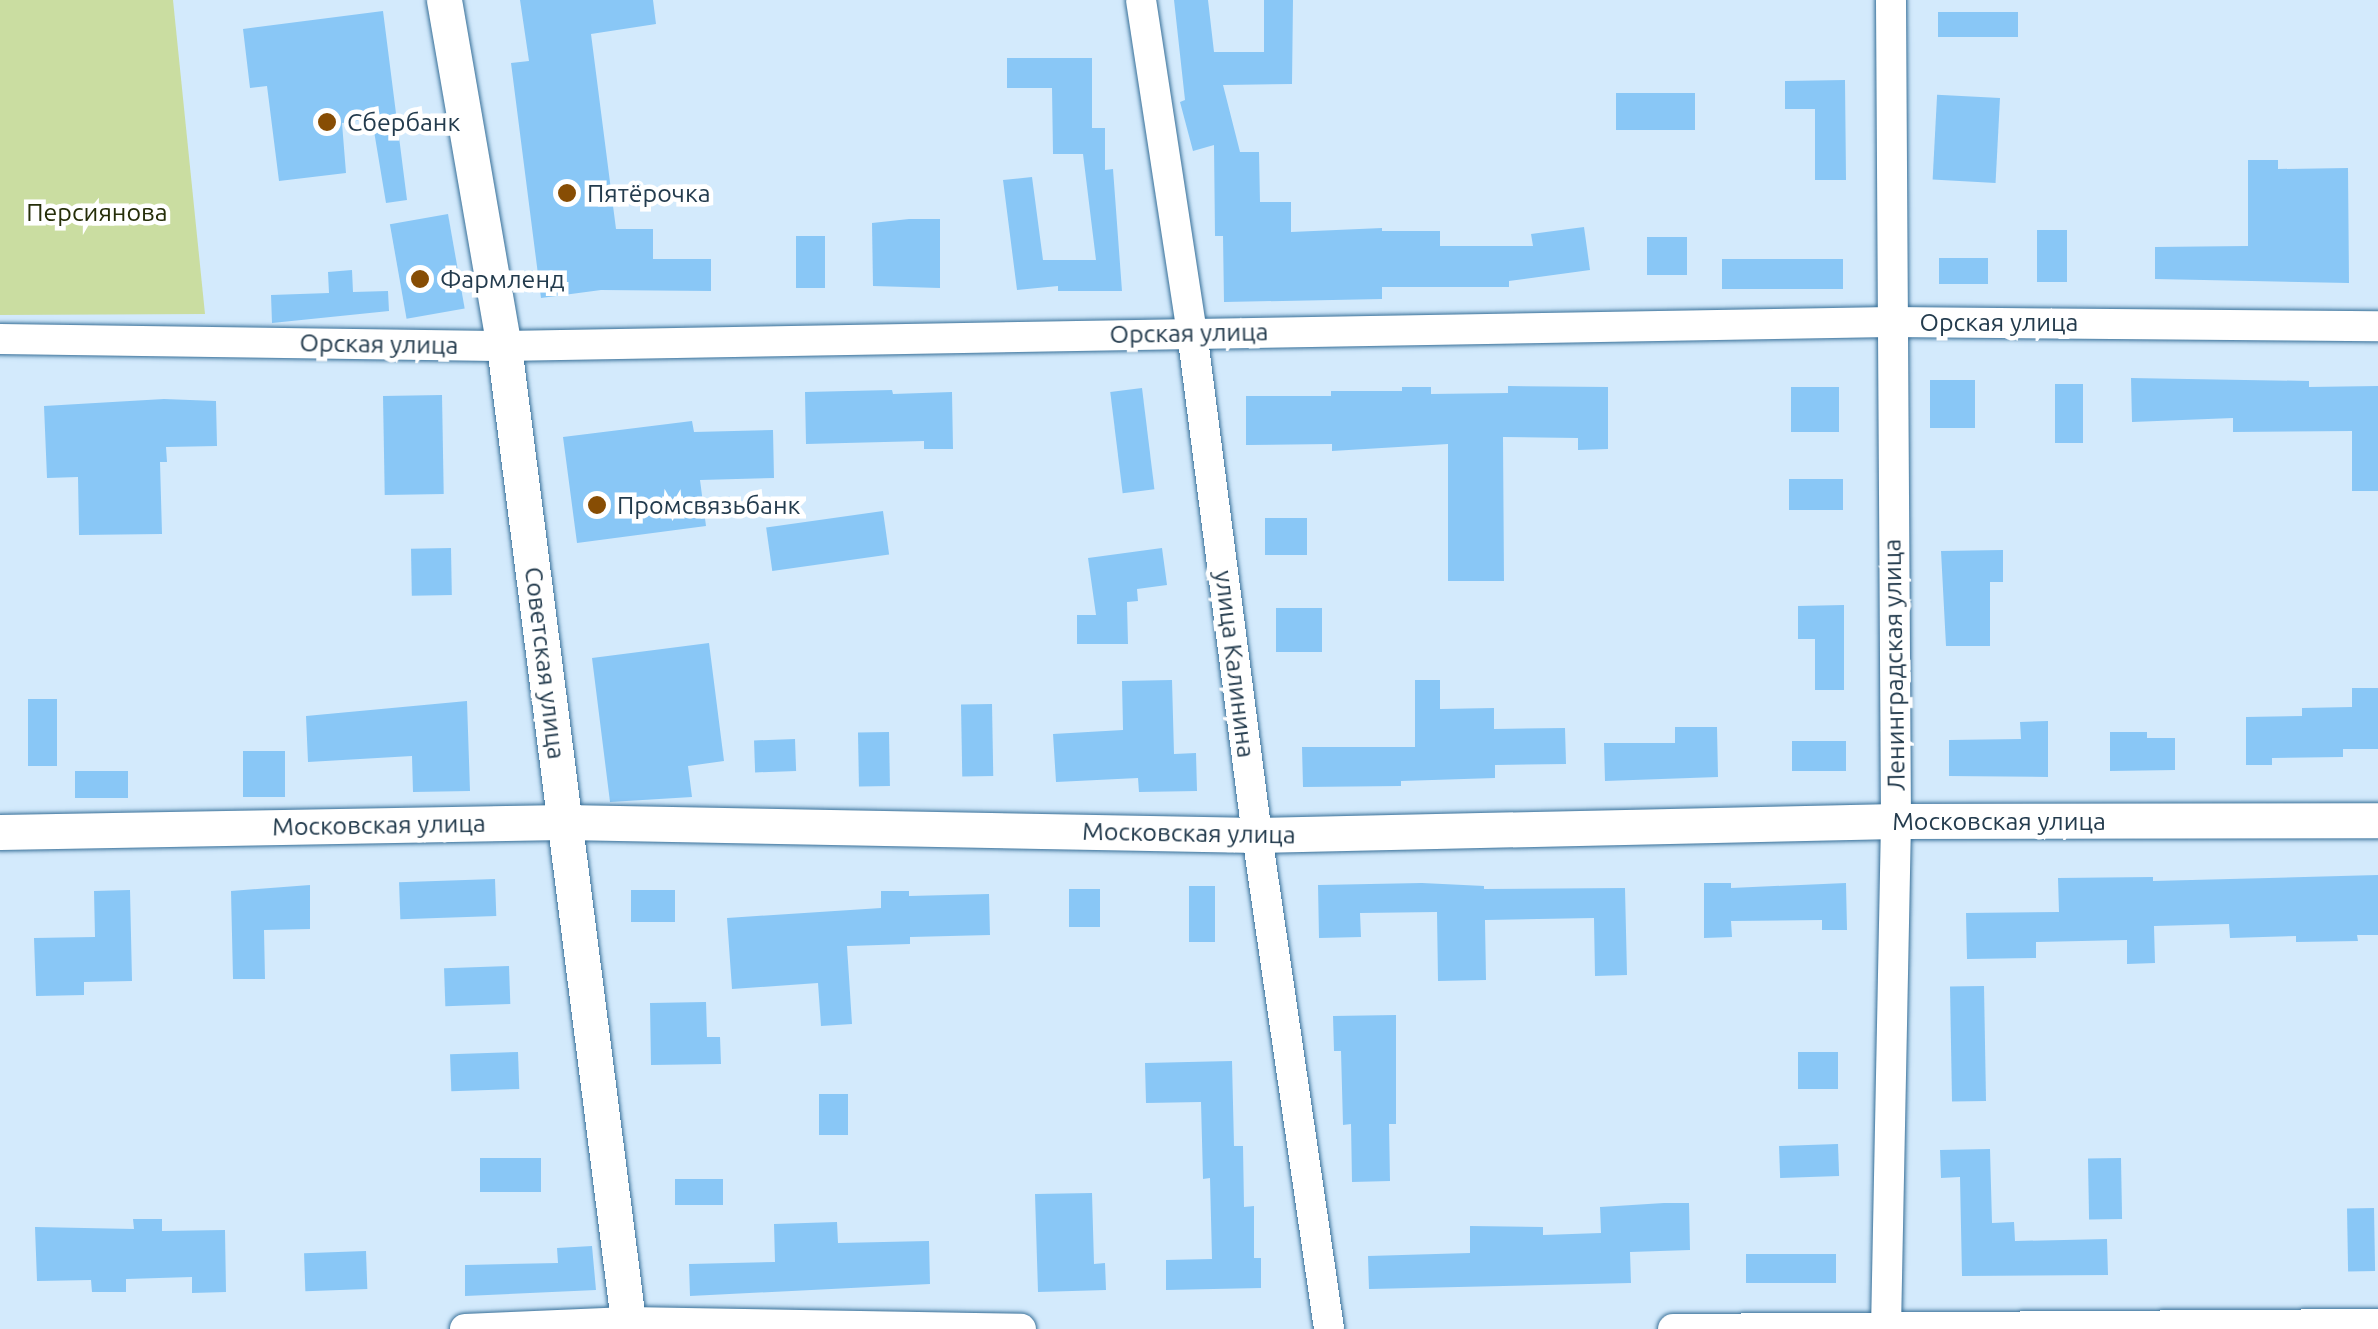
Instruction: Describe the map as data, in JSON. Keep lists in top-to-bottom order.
{
  "streets": {
    "street": [
      "Орская улица",
      "Советская улица",
      "улица Калинина",
      "Ленинградская улица",
      "Московская улица"
    ]
  },
  "crossings": [
    ["Орская улица", "Советская улица"],
    ["Орская улица", "улица Калинина"],
    ["Орская улица", "Ленинградская улица"],
    ["Советская улица", "Московская улица"],
    ["улица Калинина", "Московская улица"],
    ["Ленинградская улица", "Московская улица"]
  ],
  "parks": ["Персиянова"],
  "places": [
    "Сбербанк",
    "Пятёрочка",
    "Фармленд",
    "Промсвязьбанк"
  ]
}
